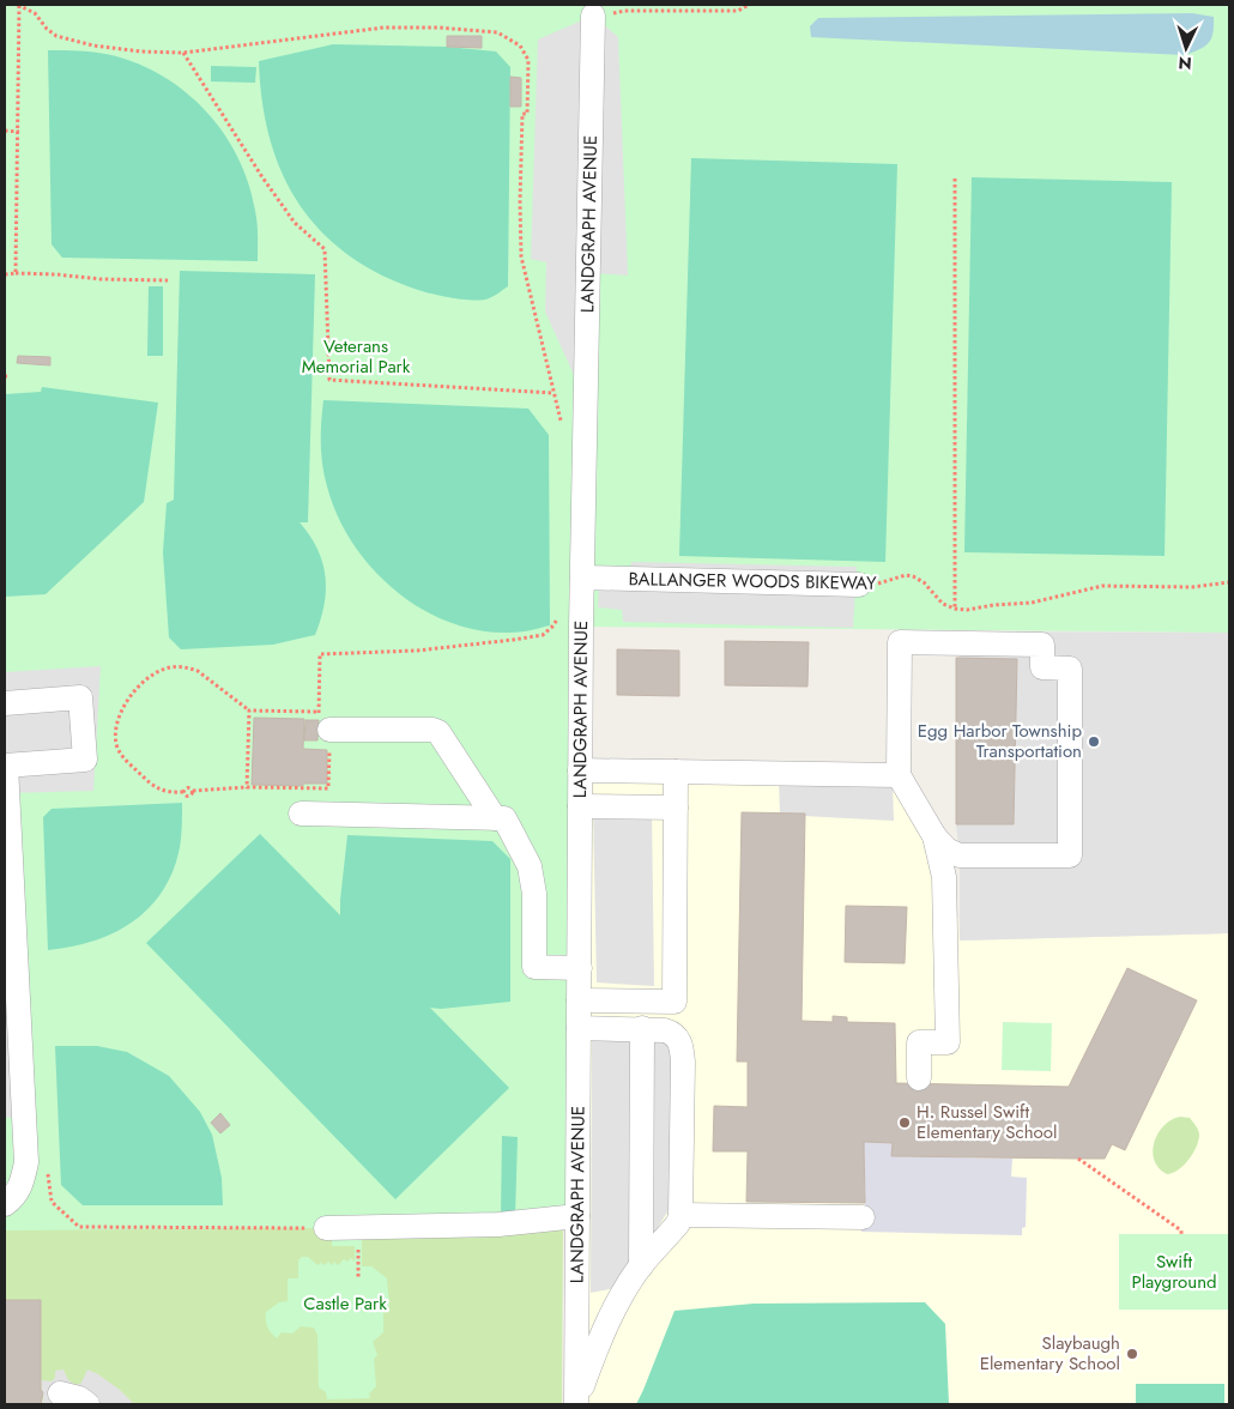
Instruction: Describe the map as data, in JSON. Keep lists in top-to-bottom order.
{
  "streets": {
    "street": ["LANDGRAPH AVENUE", "BALLANGER WOODS BIKEWAY"]
  },
  "crossings": [
    ["LANDGRAPH AVENUE", "BALLANGER WOODS BIKEWAY"]
  ],
  "parks": ["Veterans Memorial Park", "Swift Playground", "Castle Park"],
  "places": ["Egg Harbor Township Transportation", "H. Russel Swift Elementary School", "Slaybaugh Elementary School"],
  "north": "bottom"
}
